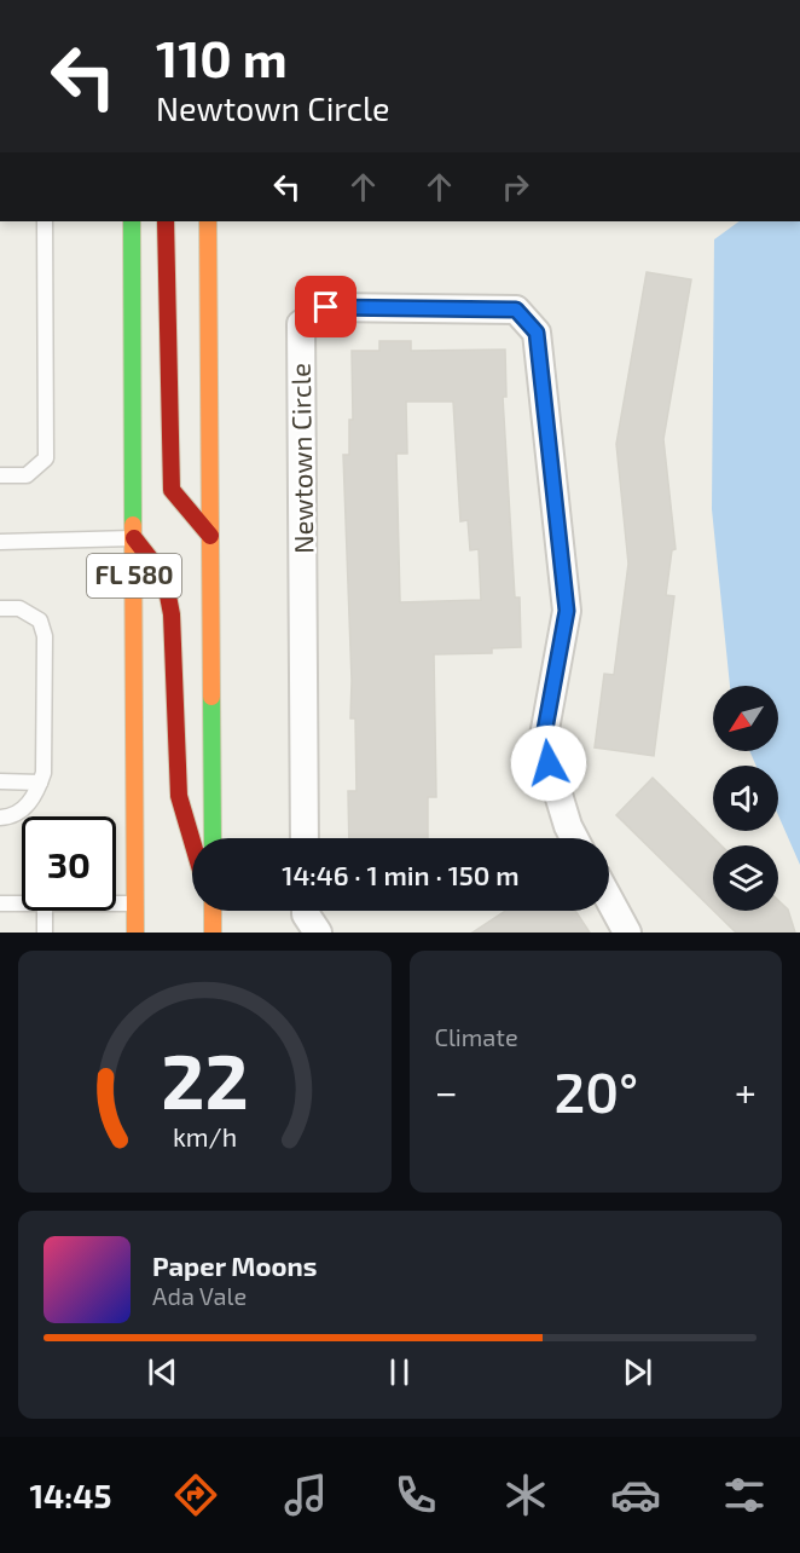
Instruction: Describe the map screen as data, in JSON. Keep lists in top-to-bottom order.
{
  "streets": {
    "main road": ["FL 580"],
    "street": ["Newtown Circle"]
  },
  "north": "bottom left",
  "page": {
    "turn": ["110 m", "Newtown Circle"],
    "limit": "30",
    "trip": "14:46 · 1 min · 150 m",
    "tile": "Climate",
    "heat": ["−", "20°", "+"],
    "song": ["Paper Moons", "Ada Vale"],
    "tabs": "14:45",
    "gauge": ["22", "km/h"]
  }
}
